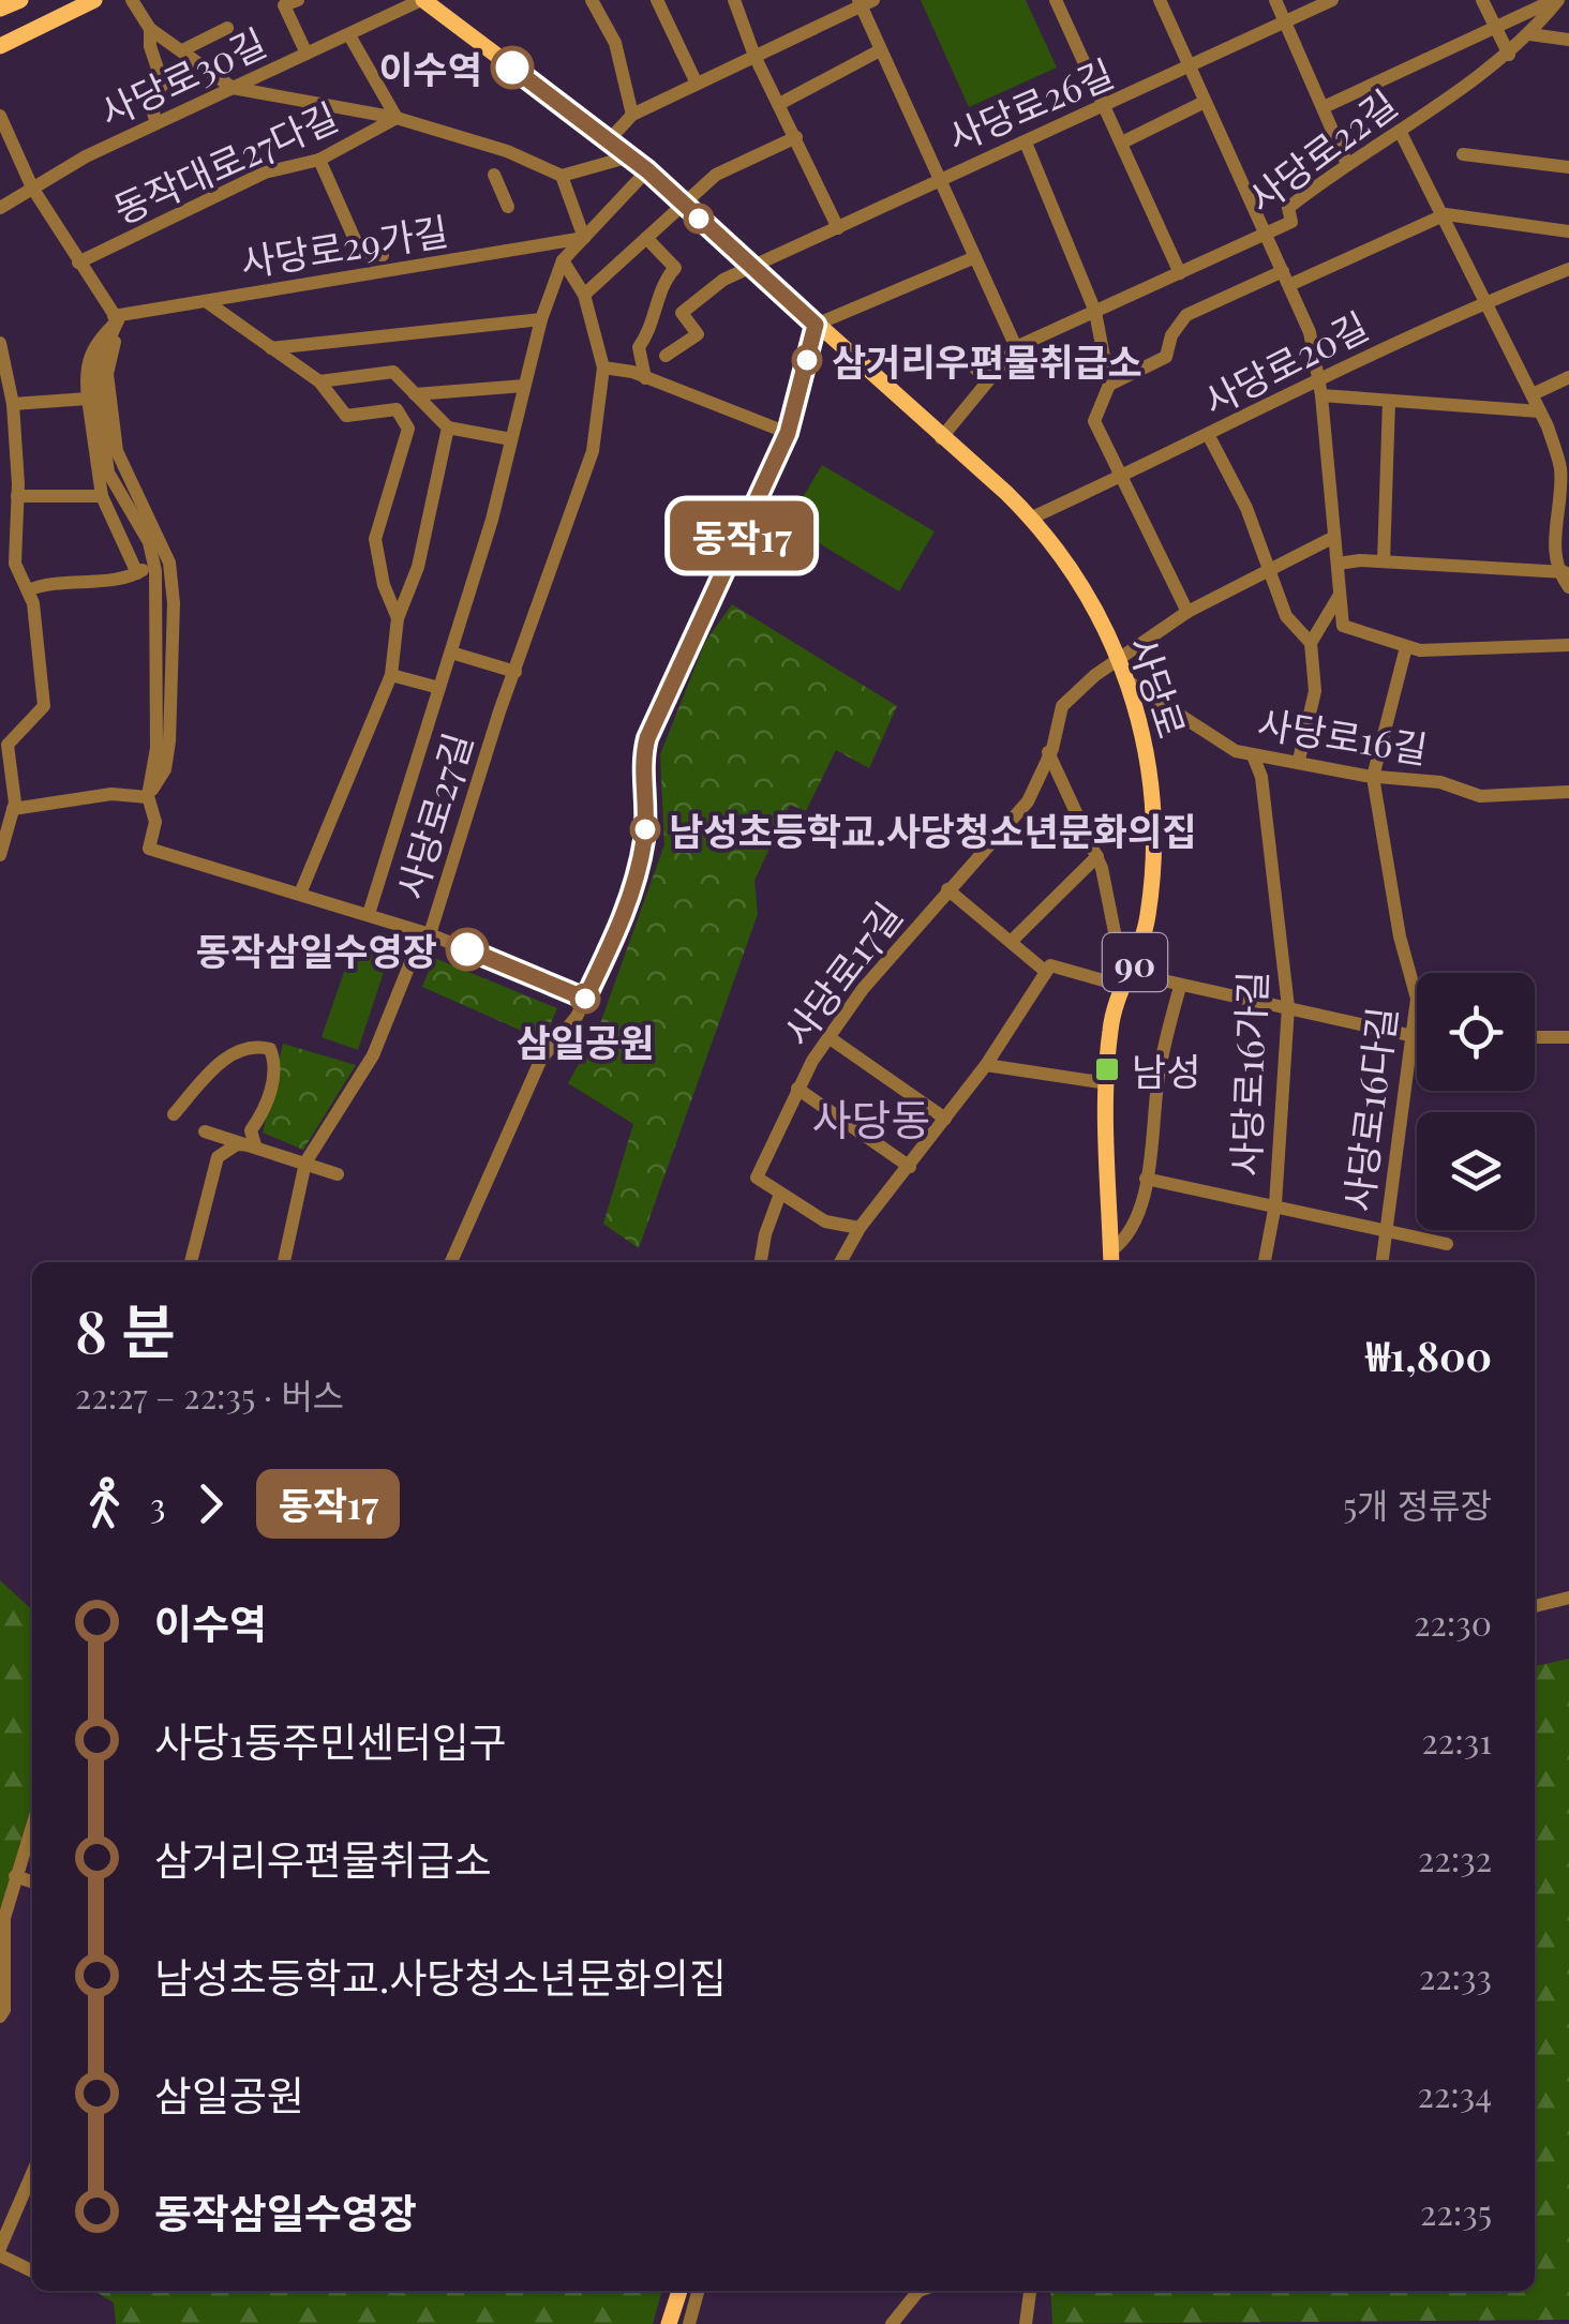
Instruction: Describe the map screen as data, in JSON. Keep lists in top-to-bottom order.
{
  "streets": {
    "main road": ["사당로", "90"],
    "street": [
      "사당로30길",
      "사당로26길",
      "사당로22길",
      "동작대로27다길",
      "사당로29가길",
      "사당로20길",
      "사당로16길",
      "사당로27길",
      "사당로17길",
      "사당로16가길",
      "사당로16다길"
    ]
  },
  "crossings": [
    ["사당로30길", "사당로"],
    ["사당로26길", "사당로"],
    ["사당로22길", "사당로"],
    ["사당로20길", "사당로"],
    ["사당로", "사당로16길"],
    ["사당로", "사당로17길"],
    ["사당로16길", "사당로16가길"],
    ["사당로16길", "사당로16다길"]
  ],
  "districts": ["사당동"],
  "places": {
    "other": [
      "이수역",
      "삼거리우편물취급소",
      "남성초등학교.사당청소년문화의집",
      "동작삼일수영장",
      "삼일공원"
    ],
    "transit": ["남성"]
  },
  "lines": ["bus line 동작17"],
  "page": {
    "on_map": "동작17",
    "heading": ["8 분", "22:27 – 22:35 · 버스", "₩1,800"],
    "legs": ["3", "동작17", "5개 정류장"],
    "list": [
      {
        "name": "이수역",
        "value": "22:30"
      },
      {
        "name": "사당1동주민센터입구",
        "value": "22:31"
      },
      {
        "name": "삼거리우편물취급소",
        "value": "22:32"
      },
      {
        "name": "남성초등학교.사당청소년문화의집",
        "value": "22:33"
      },
      {
        "name": "삼일공원",
        "value": "22:34"
      },
      {
        "name": "동작삼일수영장",
        "value": "22:35"
      }
    ]
  }
}
